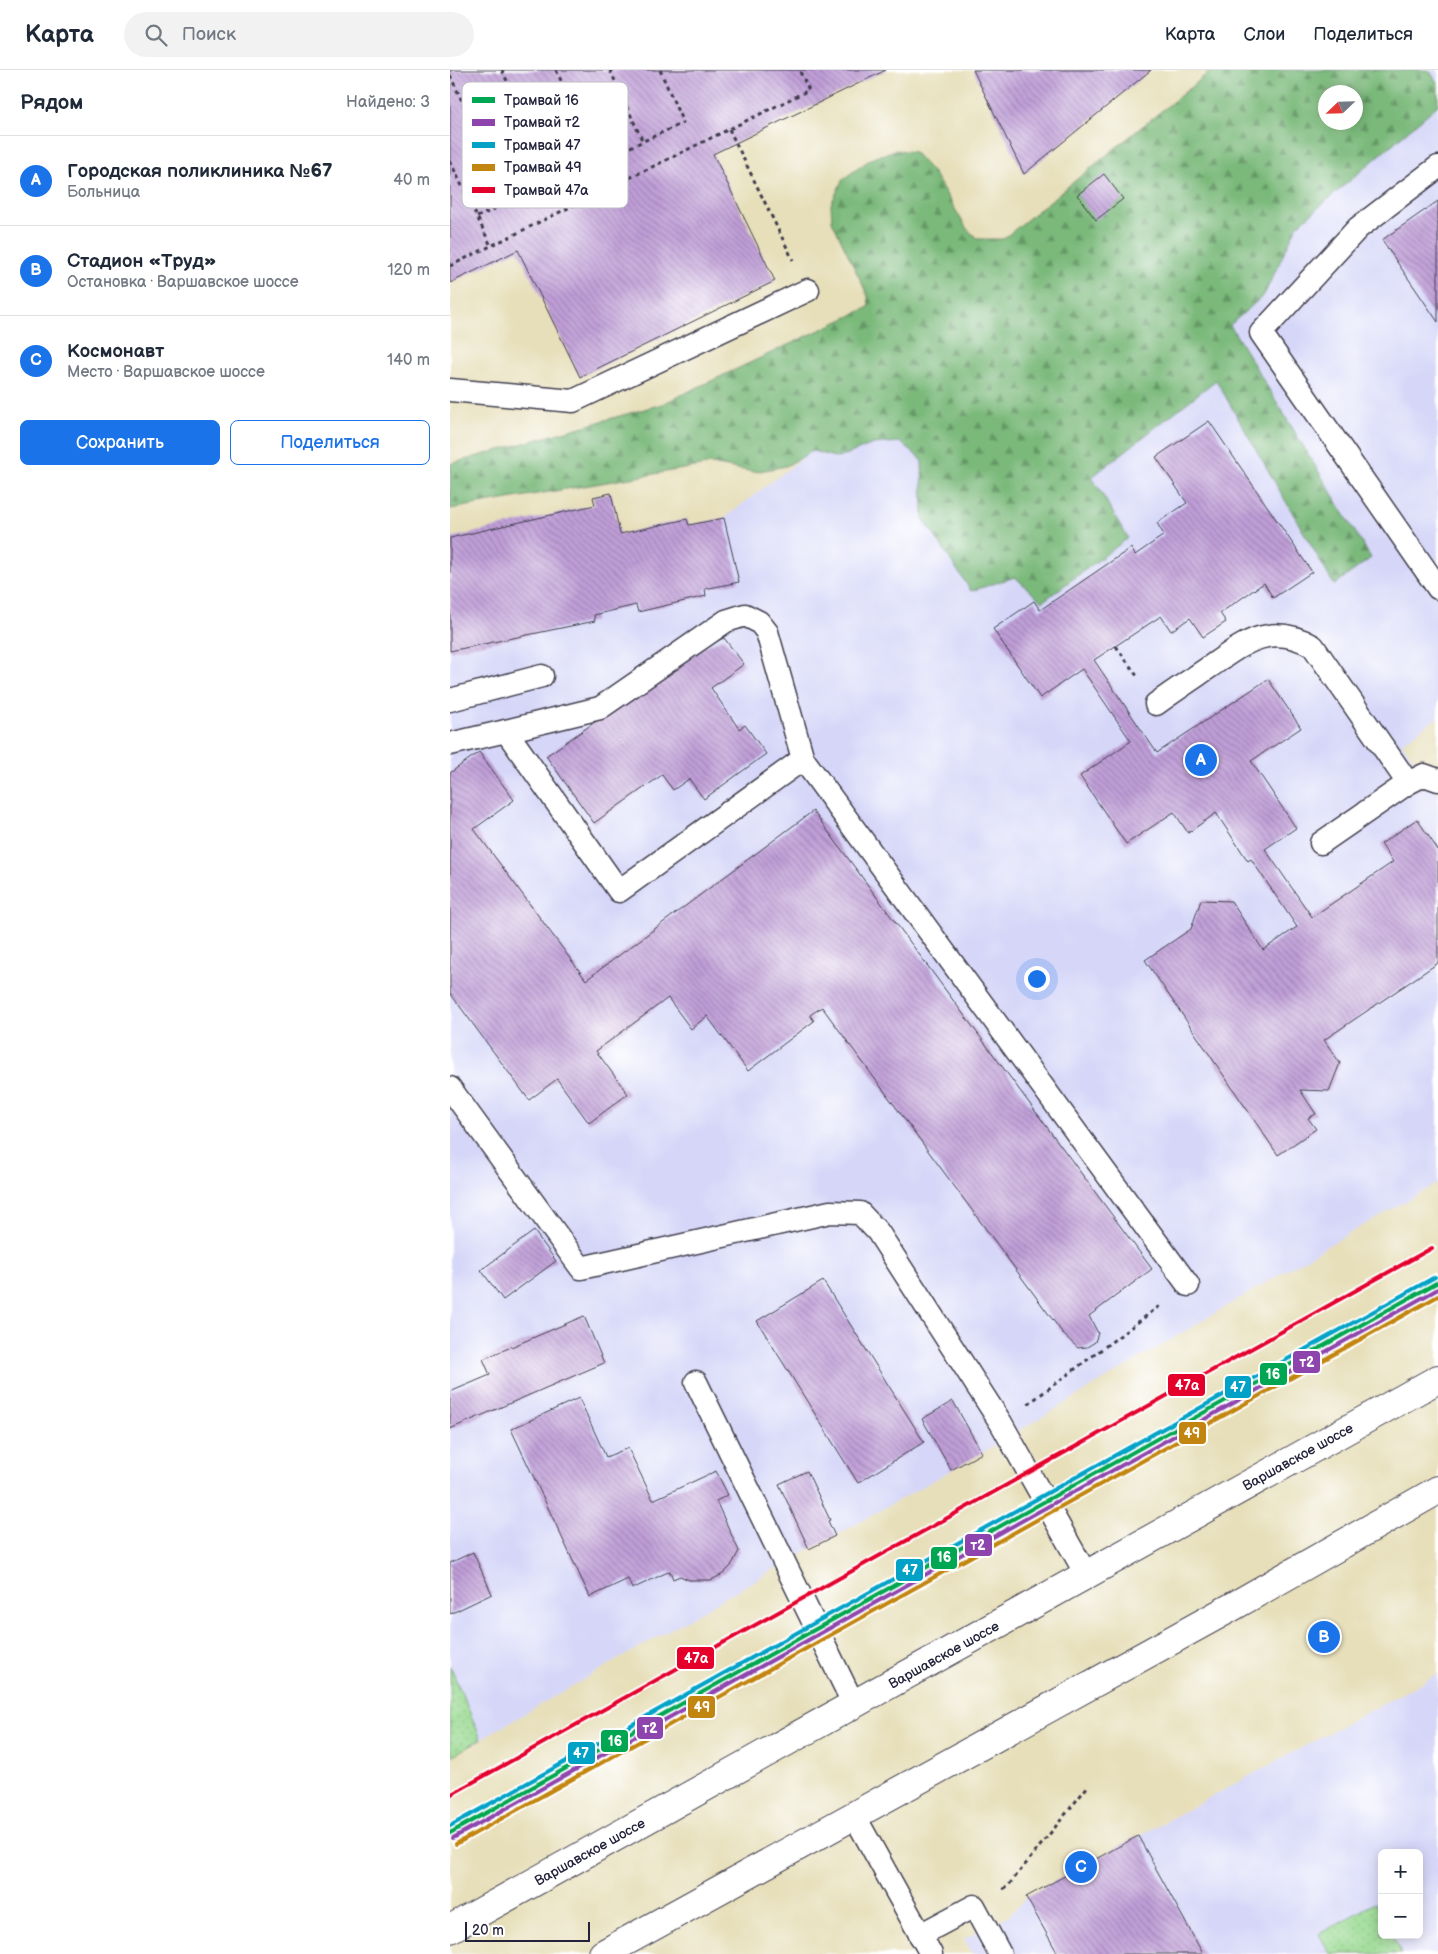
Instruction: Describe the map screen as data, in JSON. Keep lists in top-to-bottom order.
{
  "streets": {
    "main road": ["Варшавское шоссе"]
  },
  "lines": [
    "tram line 47а",
    "tram line 47",
    "tram line 16",
    "tram line т2",
    "tram line 49"
  ],
  "legend": [
    "Трамвай 16",
    "Трамвай т2",
    "Трамвай 47",
    "Трамвай 49",
    "Трамвай 47а"
  ],
  "scale_bar": "20 m",
  "north": "bottom left",
  "page": {
    "header": "Карта",
    "search": "Поиск",
    "nav": ["Карта", "Слои", "Поделиться"],
    "heading": ["Рядом", "Найдено: 3"],
    "list": [
      {
        "mark": "A",
        "name": "Городская поликлиника №67",
        "note": "Больница",
        "value": "40 m"
      },
      {
        "mark": "B",
        "name": "Стадион «Труд»",
        "note": "Остановка · Варшавское шоссе",
        "value": "120 m"
      },
      {
        "mark": "C",
        "name": "Космонавт",
        "note": "Место · Варшавское шоссе",
        "value": "140 m"
      }
    ],
    "buttons": ["Сохранить", "Поделиться"],
    "pins": ["A", "B", "C"],
    "map_buttons": ["+", "−"],
    "scale": "20 m"
  }
}
